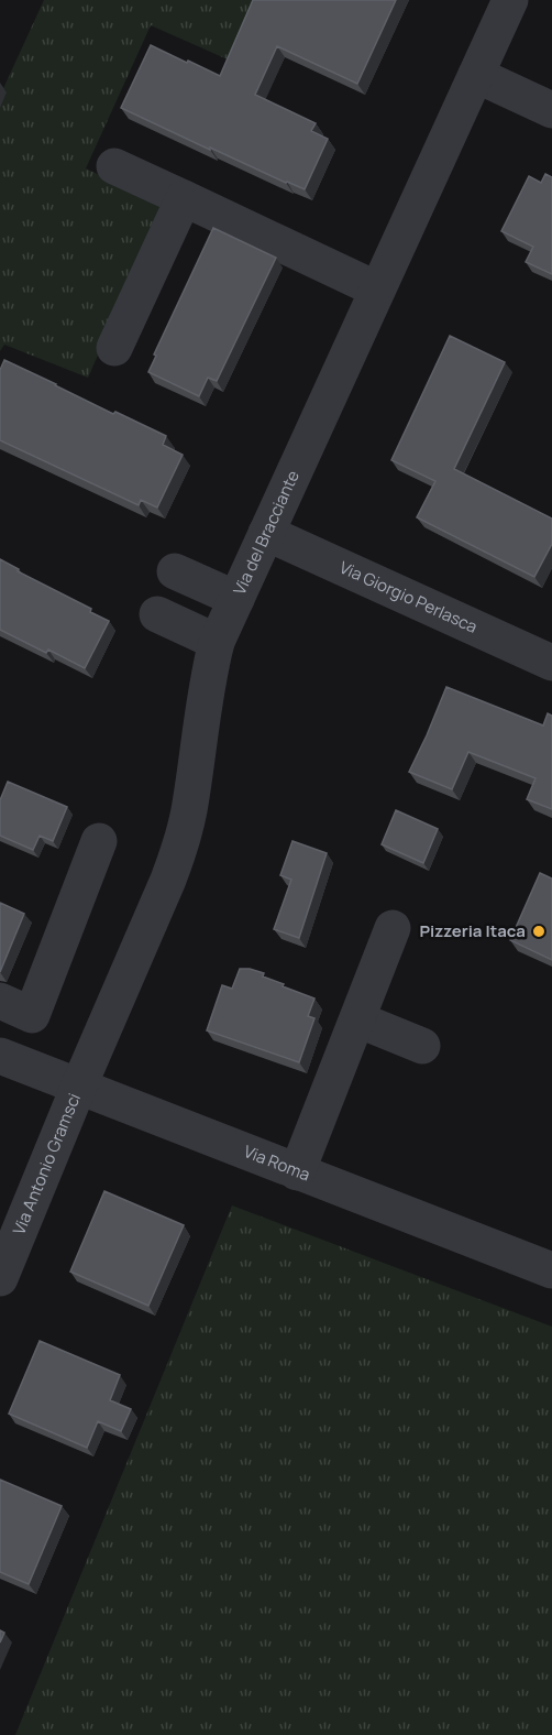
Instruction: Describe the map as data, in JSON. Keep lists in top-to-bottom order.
{
  "streets": {
    "street": [
      "Via del Bracciante",
      "Via Giorgio Perlasca",
      "Via Antonio Gramsci",
      "Via Roma"
    ]
  },
  "crossings": [
    ["Via del Bracciante", "Via Giorgio Perlasca"],
    ["Via del Bracciante", "Via Antonio Gramsci"],
    ["Via del Bracciante", "Via Roma"],
    ["Via Antonio Gramsci", "Via Roma"]
  ],
  "places": ["Pizzeria Itaca"]
}
